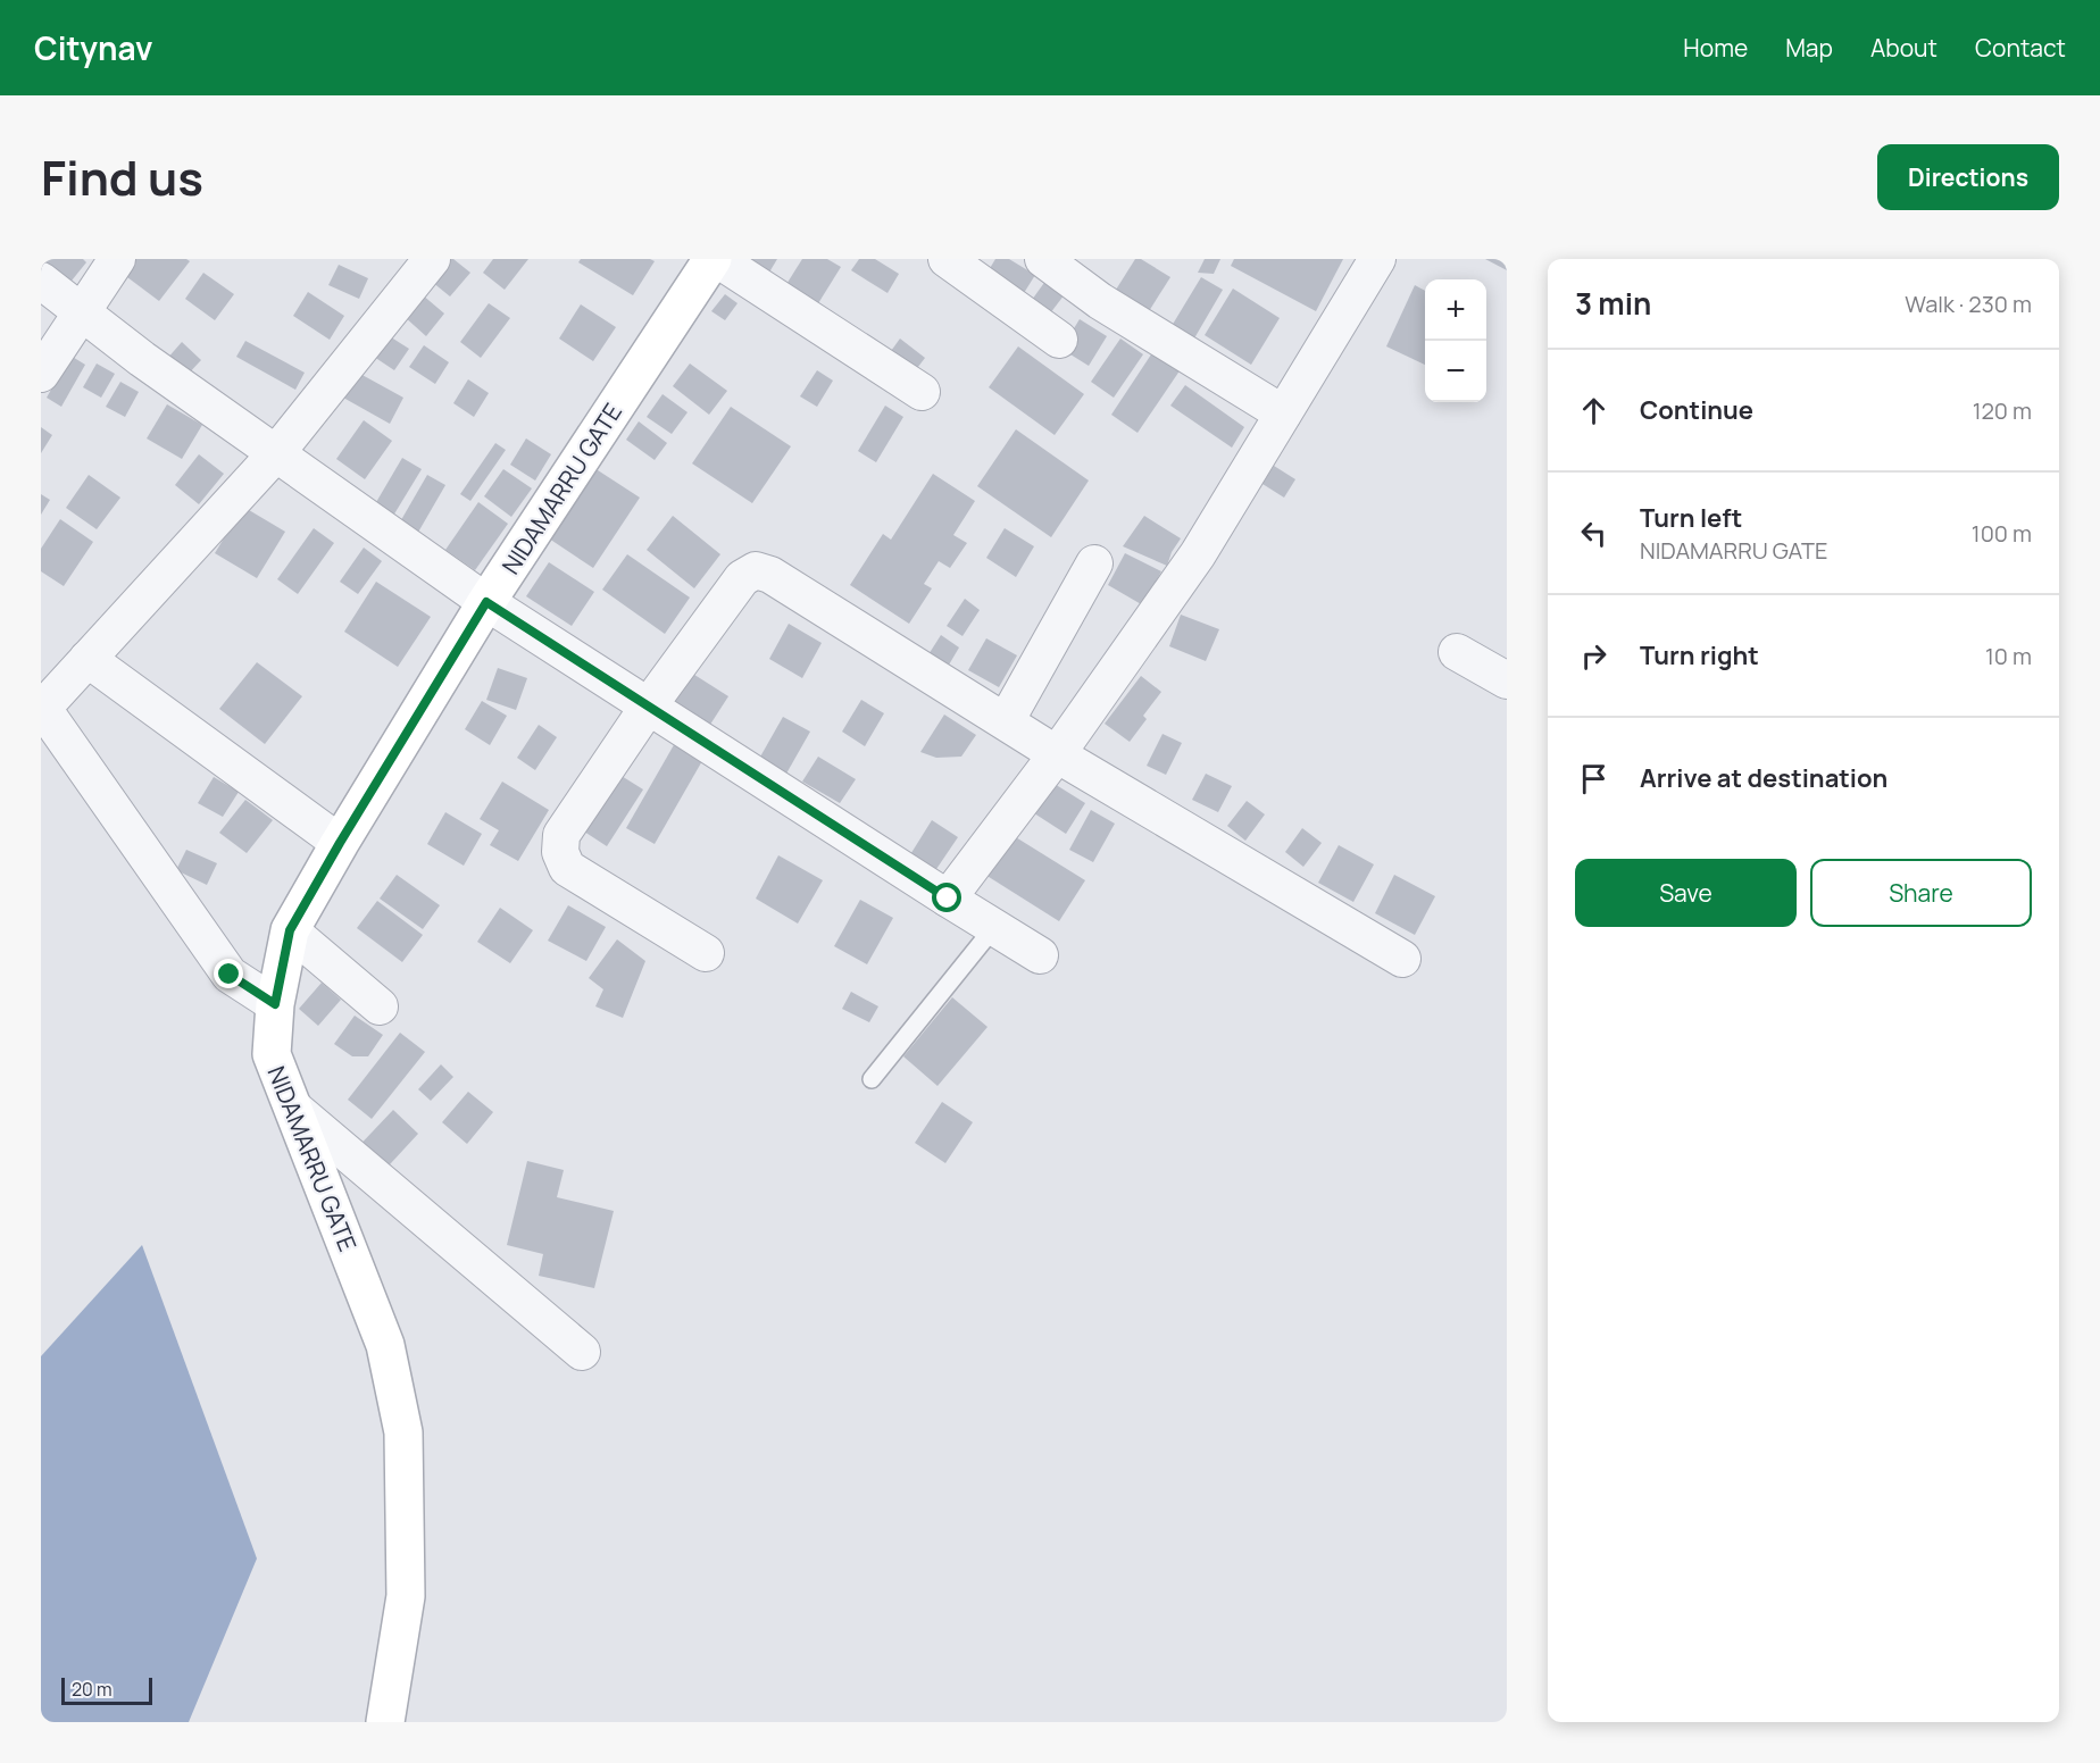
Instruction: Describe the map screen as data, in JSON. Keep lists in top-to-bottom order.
{
  "streets": {
    "main road": ["NIDAMARRU GATE"]
  },
  "scale_bar": "20 m",
  "page": {
    "header": "Citynav",
    "nav": [
      "Home",
      "Map",
      "About",
      "Contact"
    ],
    "title": "Find us",
    "buttons": [
      "Directions",
      ["Save", "Share"]
    ],
    "heading": ["3 min", "Walk · 230 m"],
    "map_buttons": ["+", "−"],
    "list": [
      ["Continue", "120 m"],
      ["Turn left", "NIDAMARRU GATE", "100 m"],
      ["Turn right", "10 m"],
      "Arrive at destination"
    ],
    "scale": "20 m"
  }
}
